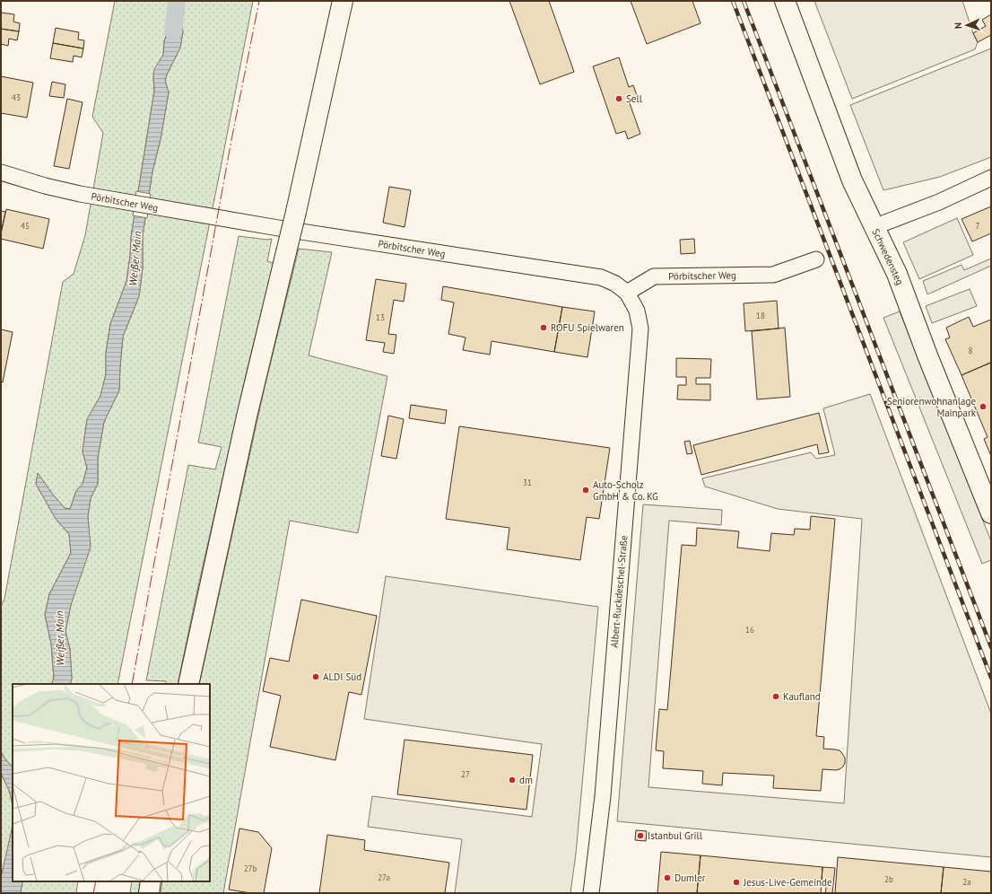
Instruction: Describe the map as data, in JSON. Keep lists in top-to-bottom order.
{
  "streets": {
    "main road": ["Schwedensteg"],
    "street": ["Pörbitscher Weg", "Albert-Ruckdeschel-Straße"]
  },
  "crossings": [
    ["Pörbitscher Weg", "Albert-Ruckdeschel-Straße"]
  ],
  "water": ["Weißer Main"],
  "places": [
    "Sell",
    "ROFU Spielwaren",
    "Seniorenwohnanlage Mainpark",
    "Auto-Scholz GmbH & Co. KG",
    "ALDI Süd",
    "Kaufland",
    "dm",
    "Istanbul Grill",
    "Dumler",
    "Jesus-Live-Gemeinde"
  ],
  "house_numbers": [
    "43",
    "45",
    "7",
    "18",
    "13",
    "8",
    "31",
    "16",
    "27",
    "27b",
    "27a",
    "2b",
    "2a"
  ],
  "north": "left"
}
